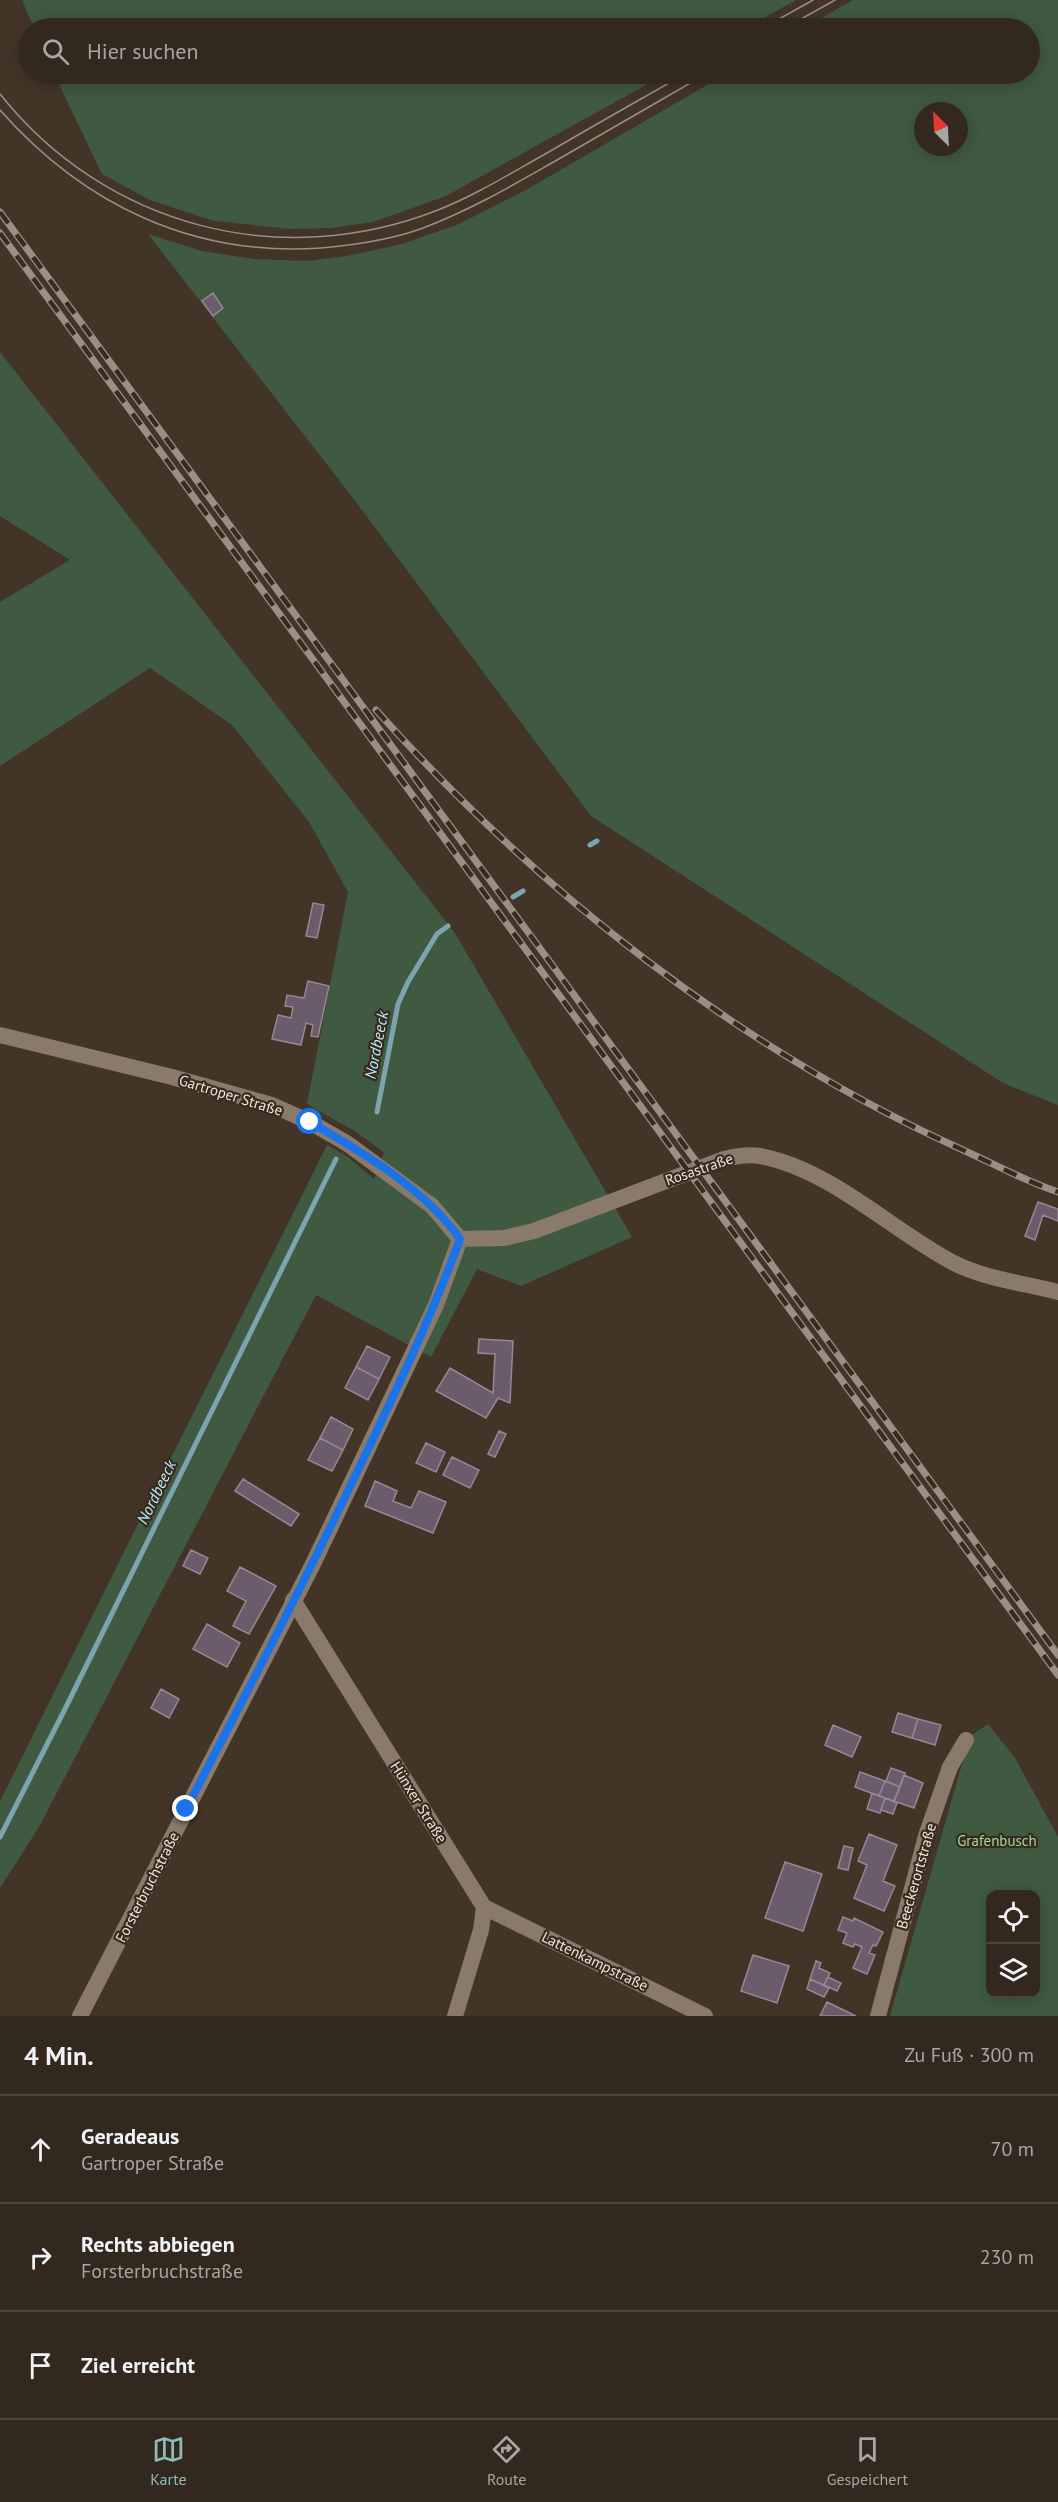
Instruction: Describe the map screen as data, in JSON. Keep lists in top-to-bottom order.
{
  "streets": {
    "street": [
      "Gartroper Straße",
      "Rosastraße",
      "Hünxer Straße",
      "Beeckerortstraße",
      "Forsterbruchstraße",
      "Lattenkampstraße"
    ]
  },
  "crossings": [
    ["Gartroper Straße", "Rosastraße"],
    ["Gartroper Straße", "Forsterbruchstraße"],
    ["Rosastraße", "Forsterbruchstraße"],
    ["Hünxer Straße", "Forsterbruchstraße"],
    ["Hünxer Straße", "Lattenkampstraße"]
  ],
  "water": ["Nordbeeck"],
  "parks": ["Grafenbusch"],
  "north": "top left",
  "page": {
    "search": "Hier suchen",
    "heading": ["4 Min.", "Zu Fuß · 300 m"],
    "list": [
      ["Geradeaus", "Gartroper Straße", "70 m"],
      ["Rechts abbiegen", "Forsterbruchstraße", "230 m"],
      "Ziel erreicht"
    ],
    "nav": ["Karte", "Route", "Gespeichert"]
  }
}
